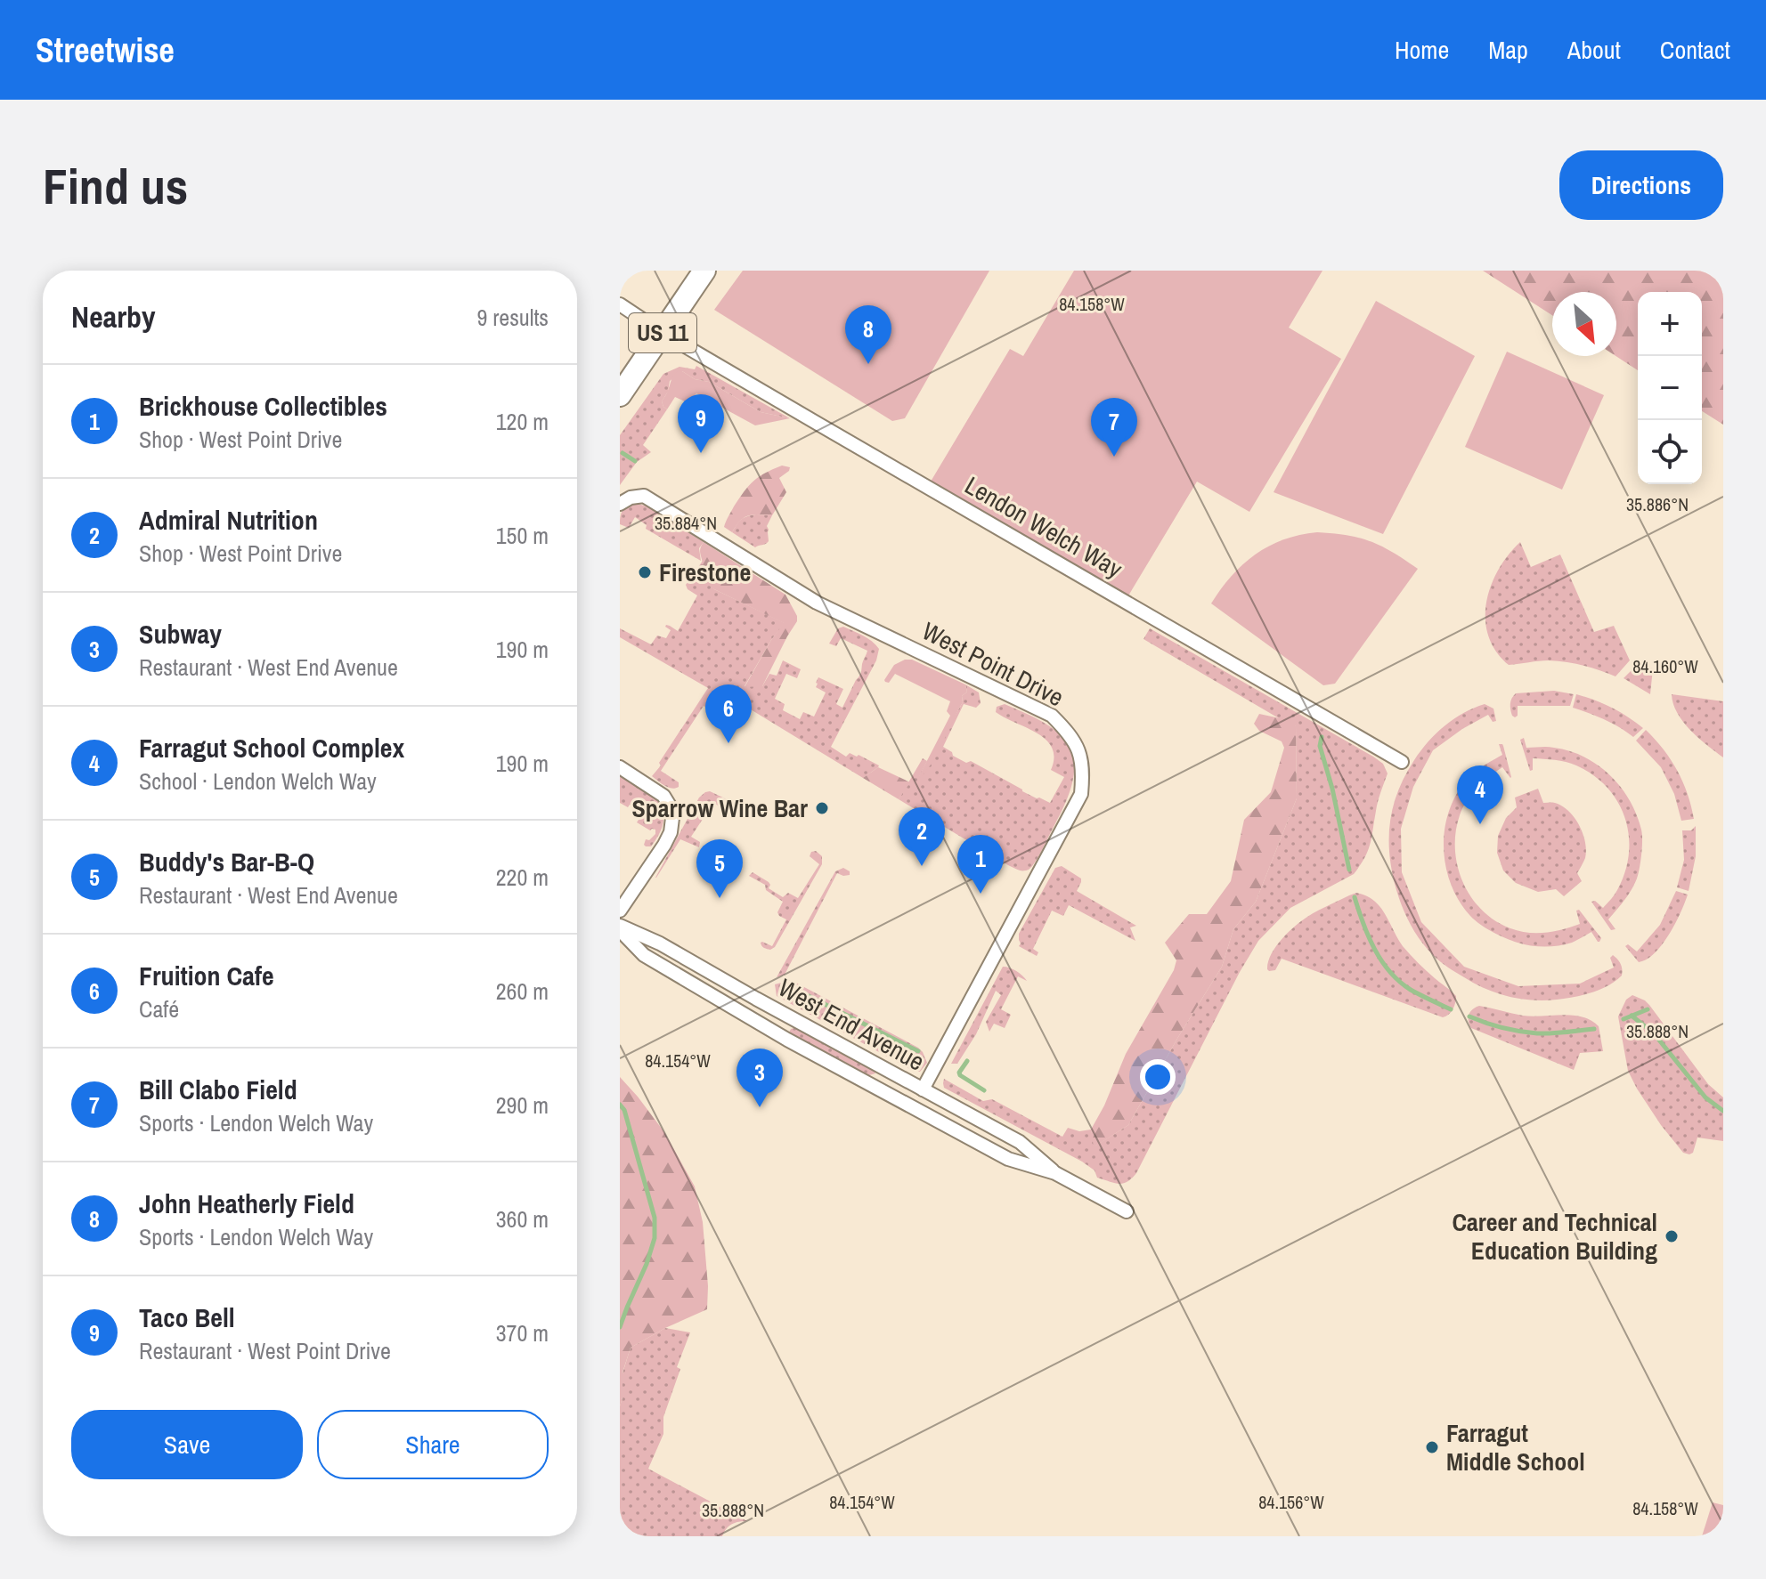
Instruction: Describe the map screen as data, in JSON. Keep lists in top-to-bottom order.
{
  "streets": {
    "main road": ["US 11"],
    "street": ["Lendon Welch Way", "West Point Drive", "West End Avenue"]
  },
  "crossings": [
    ["US 11", "Lendon Welch Way"],
    ["West Point Drive", "West End Avenue"]
  ],
  "places": [
    "Firestone",
    "Sparrow Wine Bar",
    "Career and Technical Education Building",
    "Farragut Middle School"
  ],
  "north": "bottom right",
  "page": {
    "header": "Streetwise",
    "nav": [
      "Home",
      "Map",
      "About",
      "Contact"
    ],
    "buttons": [
      "Directions",
      ["Save", "Share"]
    ],
    "title": "Find us",
    "heading": ["Nearby", "9 results"],
    "map_buttons": ["+", "−"],
    "pins": [
      "8",
      "9",
      "7",
      "6",
      "4",
      "2",
      "1",
      "5",
      "3"
    ],
    "list": [
      {
        "mark": "1",
        "name": "Brickhouse Collectibles",
        "note": "Shop · West Point Drive",
        "value": "120 m"
      },
      {
        "mark": "2",
        "name": "Admiral Nutrition",
        "note": "Shop · West Point Drive",
        "value": "150 m"
      },
      {
        "mark": "3",
        "name": "Subway",
        "note": "Restaurant · West End Avenue",
        "value": "190 m"
      },
      {
        "mark": "4",
        "name": "Farragut School Complex",
        "note": "School · Lendon Welch Way",
        "value": "190 m"
      },
      {
        "mark": "5",
        "name": "Buddy's Bar-B-Q",
        "note": "Restaurant · West End Avenue",
        "value": "220 m"
      },
      {
        "mark": "6",
        "name": "Fruition Cafe",
        "note": "Café",
        "value": "260 m"
      },
      {
        "mark": "7",
        "name": "Bill Clabo Field",
        "note": "Sports · Lendon Welch Way",
        "value": "290 m"
      },
      {
        "mark": "8",
        "name": "John Heatherly Field",
        "note": "Sports · Lendon Welch Way",
        "value": "360 m"
      },
      {
        "mark": "9",
        "name": "Taco Bell",
        "note": "Restaurant · West Point Drive",
        "value": "370 m"
      }
    ]
  },
  "coordinates": [
    "84.158°W",
    "35.886°N",
    "35.884°N",
    "84.160°W",
    "35.888°N",
    "84.154°W",
    "84.156°W"
  ]
}
